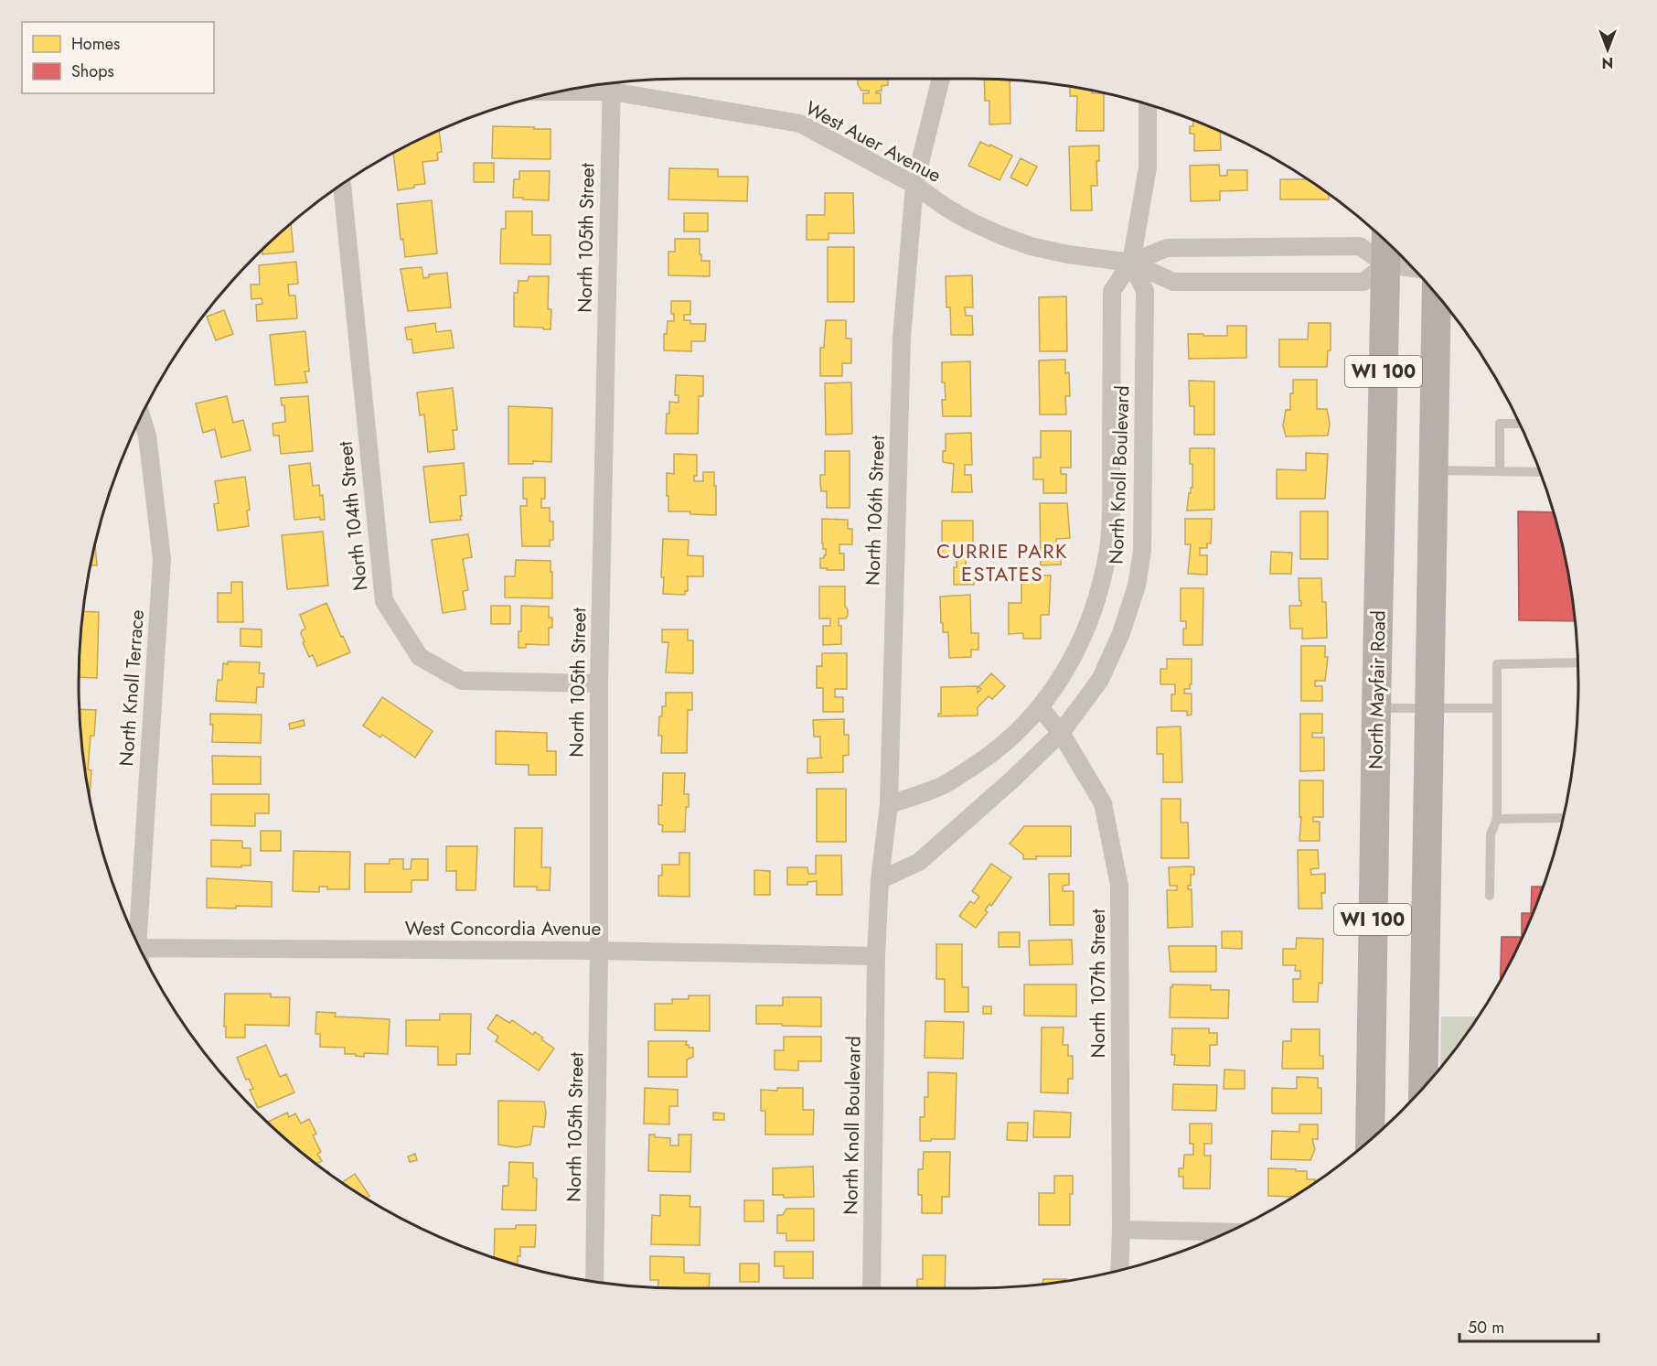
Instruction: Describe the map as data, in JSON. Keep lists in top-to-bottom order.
{
  "streets": {
    "main road": ["WI 100", "North Mayfair Road"],
    "street": [
      "West Auer Avenue",
      "North 105th Street",
      "North Knoll Boulevard",
      "North 106th Street",
      "North 104th Street",
      "North Knoll Terrace",
      "West Concordia Avenue",
      "North 107th Street"
    ]
  },
  "crossings": [
    ["West Auer Avenue", "North 105th Street"],
    ["West Auer Avenue", "North Knoll Boulevard"],
    ["West Auer Avenue", "North 106th Street"],
    ["West Auer Avenue", "North Mayfair Road"],
    ["North 105th Street", "North 104th Street"],
    ["North 105th Street", "West Concordia Avenue"],
    ["North Knoll Boulevard", "North 106th Street"],
    ["North Knoll Boulevard", "West Concordia Avenue"],
    ["North Knoll Boulevard", "North 107th Street"],
    ["North 106th Street", "West Concordia Avenue"]
  ],
  "districts": ["CURRIE PARK ESTATES"],
  "legend": ["Homes", "Shops"],
  "scale_bar": "50 m",
  "north": "bottom"
}
